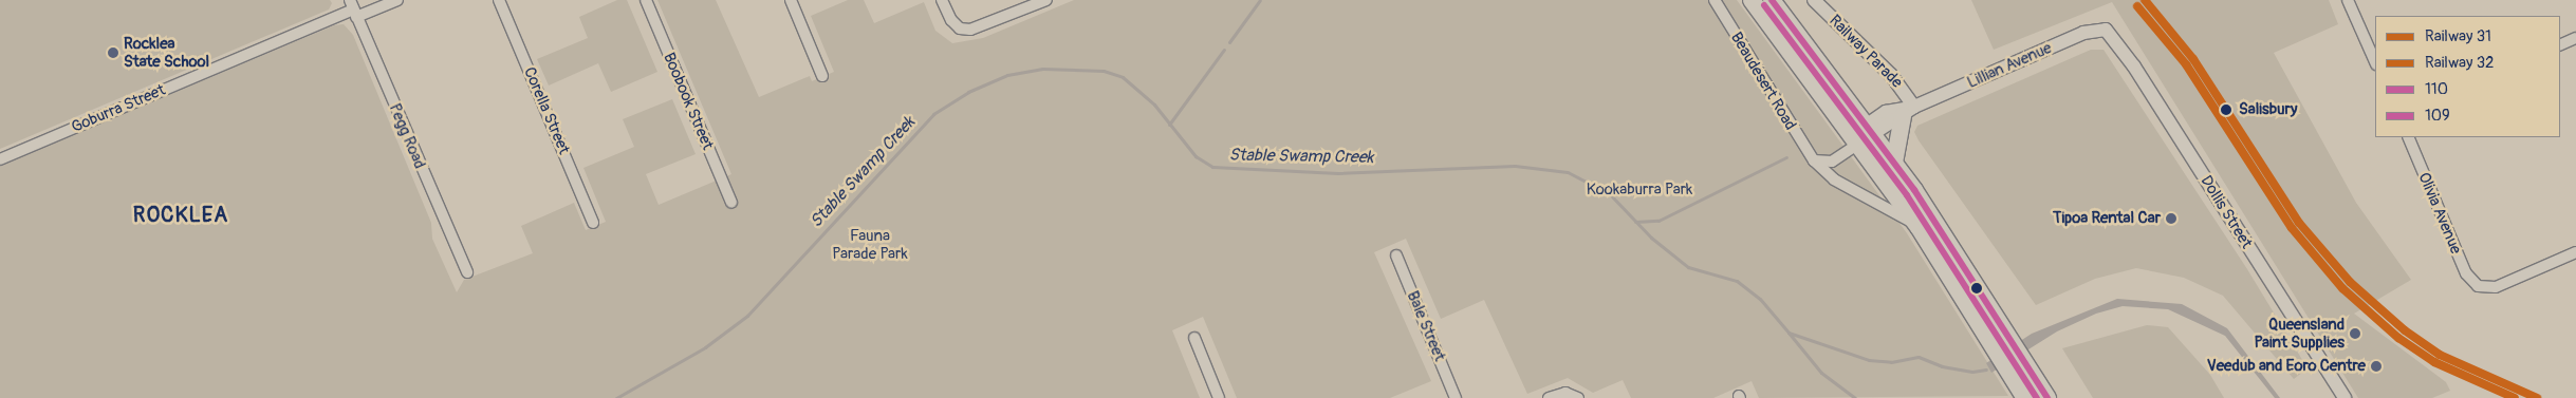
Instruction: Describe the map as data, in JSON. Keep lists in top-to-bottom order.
{
  "streets": {
    "highway": ["Beaudesert Road"],
    "street": [
      "Railway Parade",
      "Lillian Avenue",
      "Boobook Street",
      "Goburra Street",
      "Corella Street",
      "Pegg Road",
      "Dollis Street",
      "Olivia Avenue",
      "Bale Street"
    ]
  },
  "crossings": [
    ["Railway Parade", "Lillian Avenue"],
    ["Lillian Avenue", "Beaudesert Road"],
    ["Lillian Avenue", "Dollis Street"],
    ["Goburra Street", "Pegg Road"]
  ],
  "districts": ["ROCKLEA"],
  "water": ["Stable Swamp Creek"],
  "parks": ["Kookaburra Park", "Fauna Parade Park"],
  "places": [
    "Rocklea State School",
    "Salisbury",
    "Tipoa Rental Car",
    "Queensland Paint Supplies",
    "Veedub and Eoro Centre"
  ],
  "lines": [
    "rail line 31",
    "transit line 110",
    "transit line 109",
    "rail line 32"
  ],
  "legend": [
    "Railway 31",
    "Railway 32",
    "110",
    "109"
  ]
}
